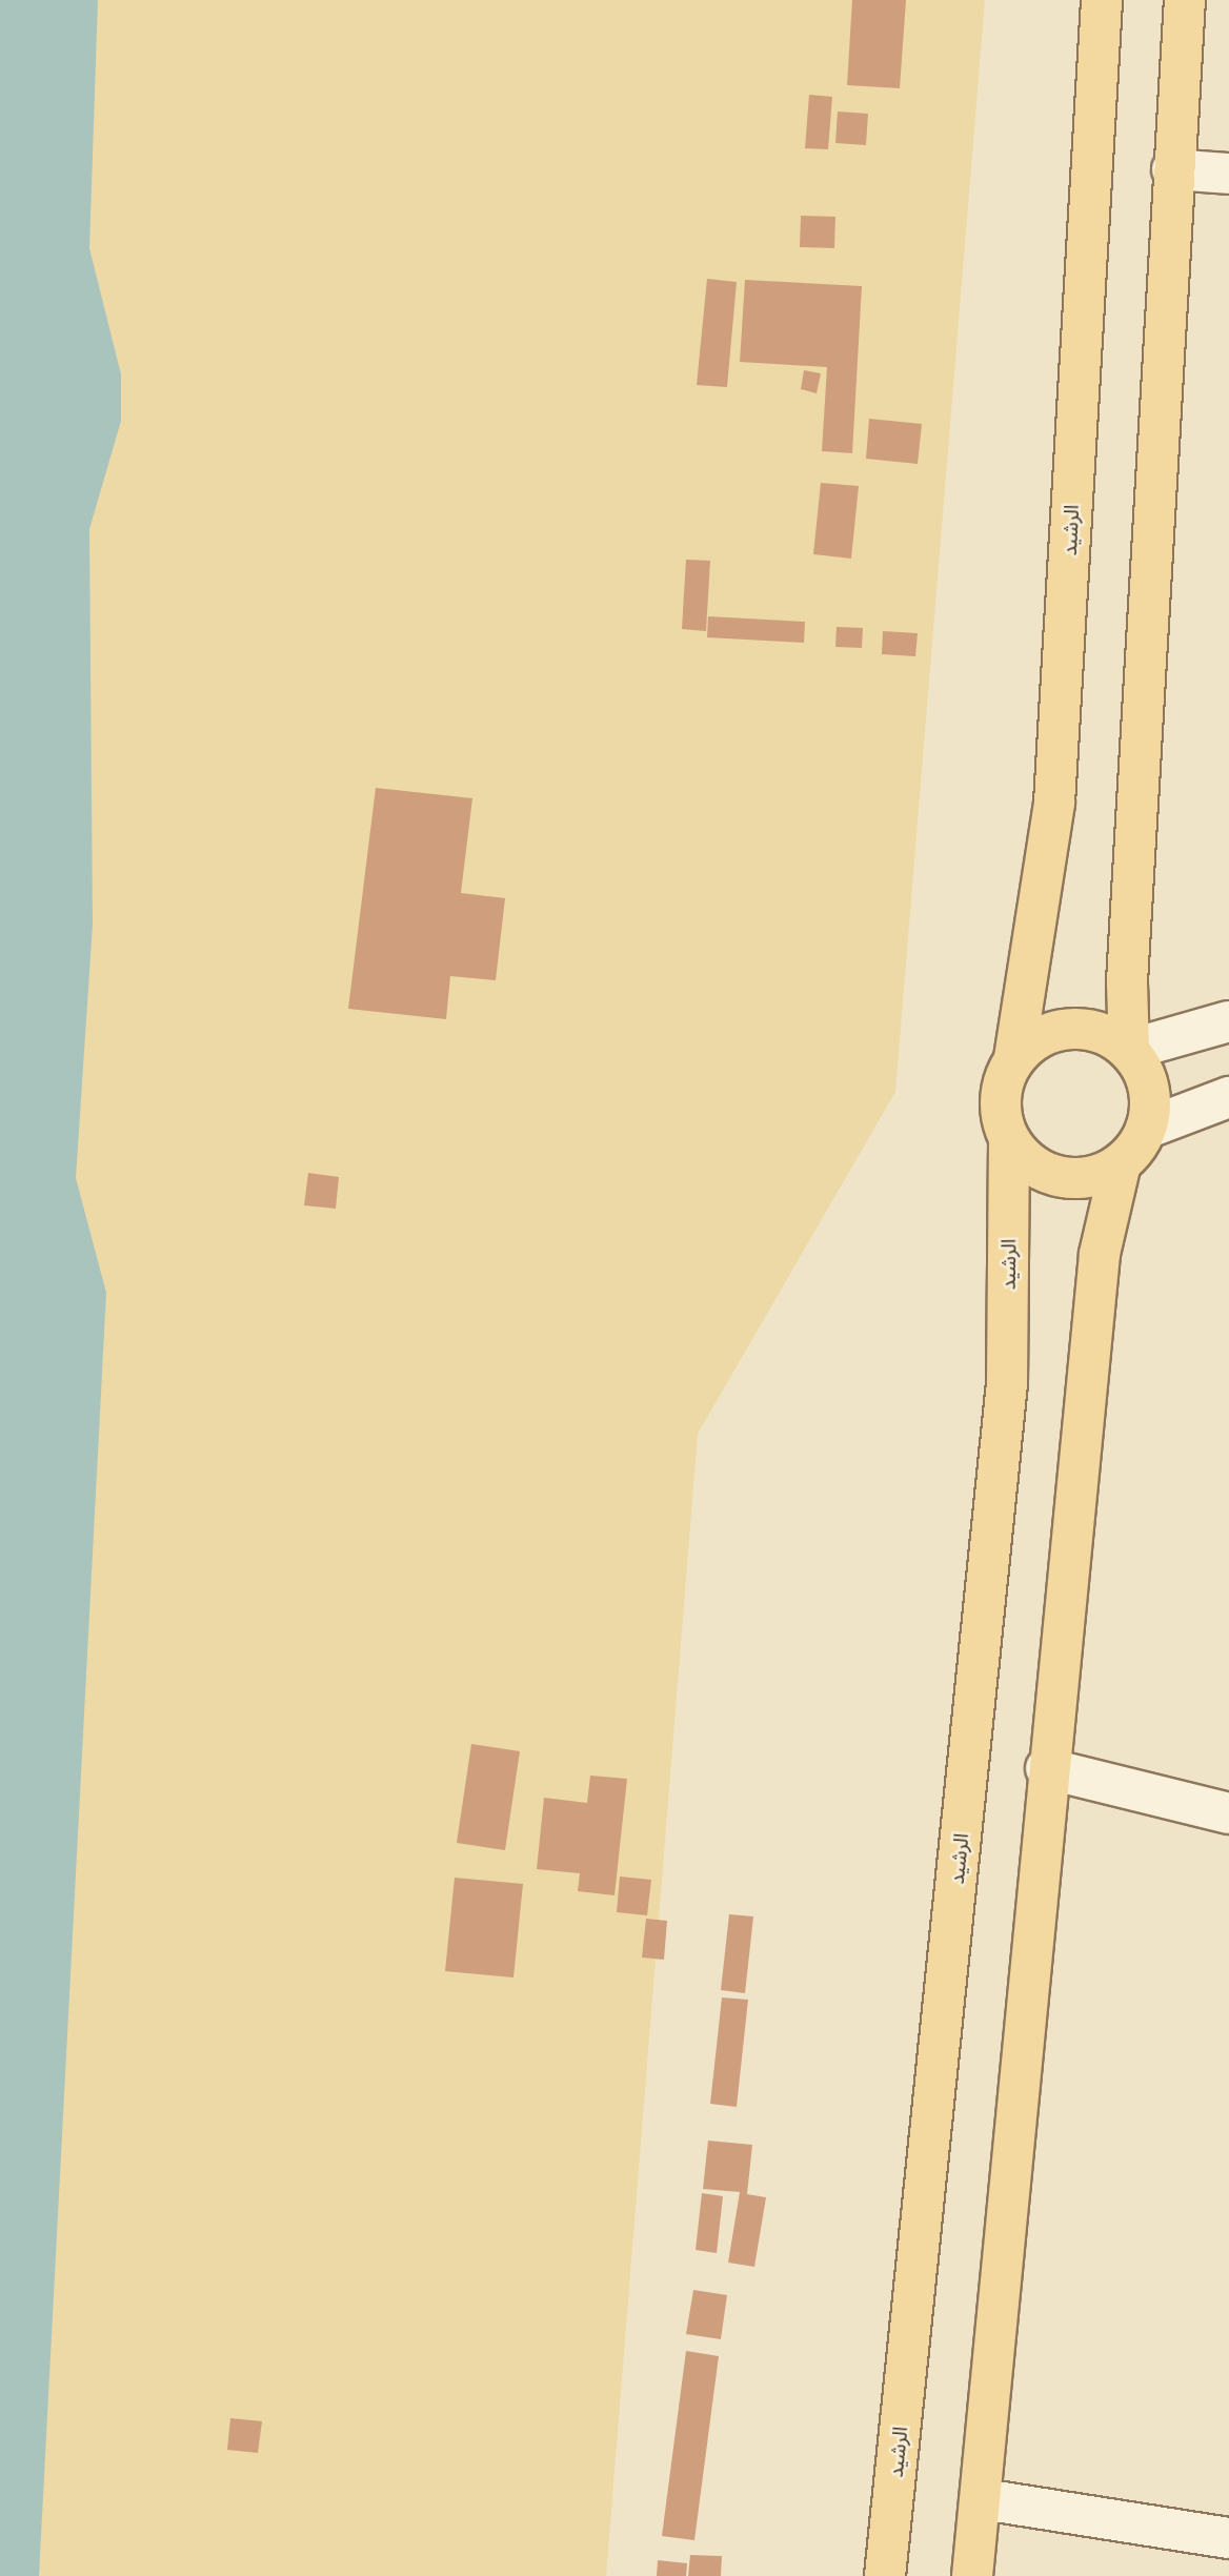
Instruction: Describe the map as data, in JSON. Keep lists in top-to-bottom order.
{
  "streets": {
    "main road": ["الرشيد"]
  }
}
